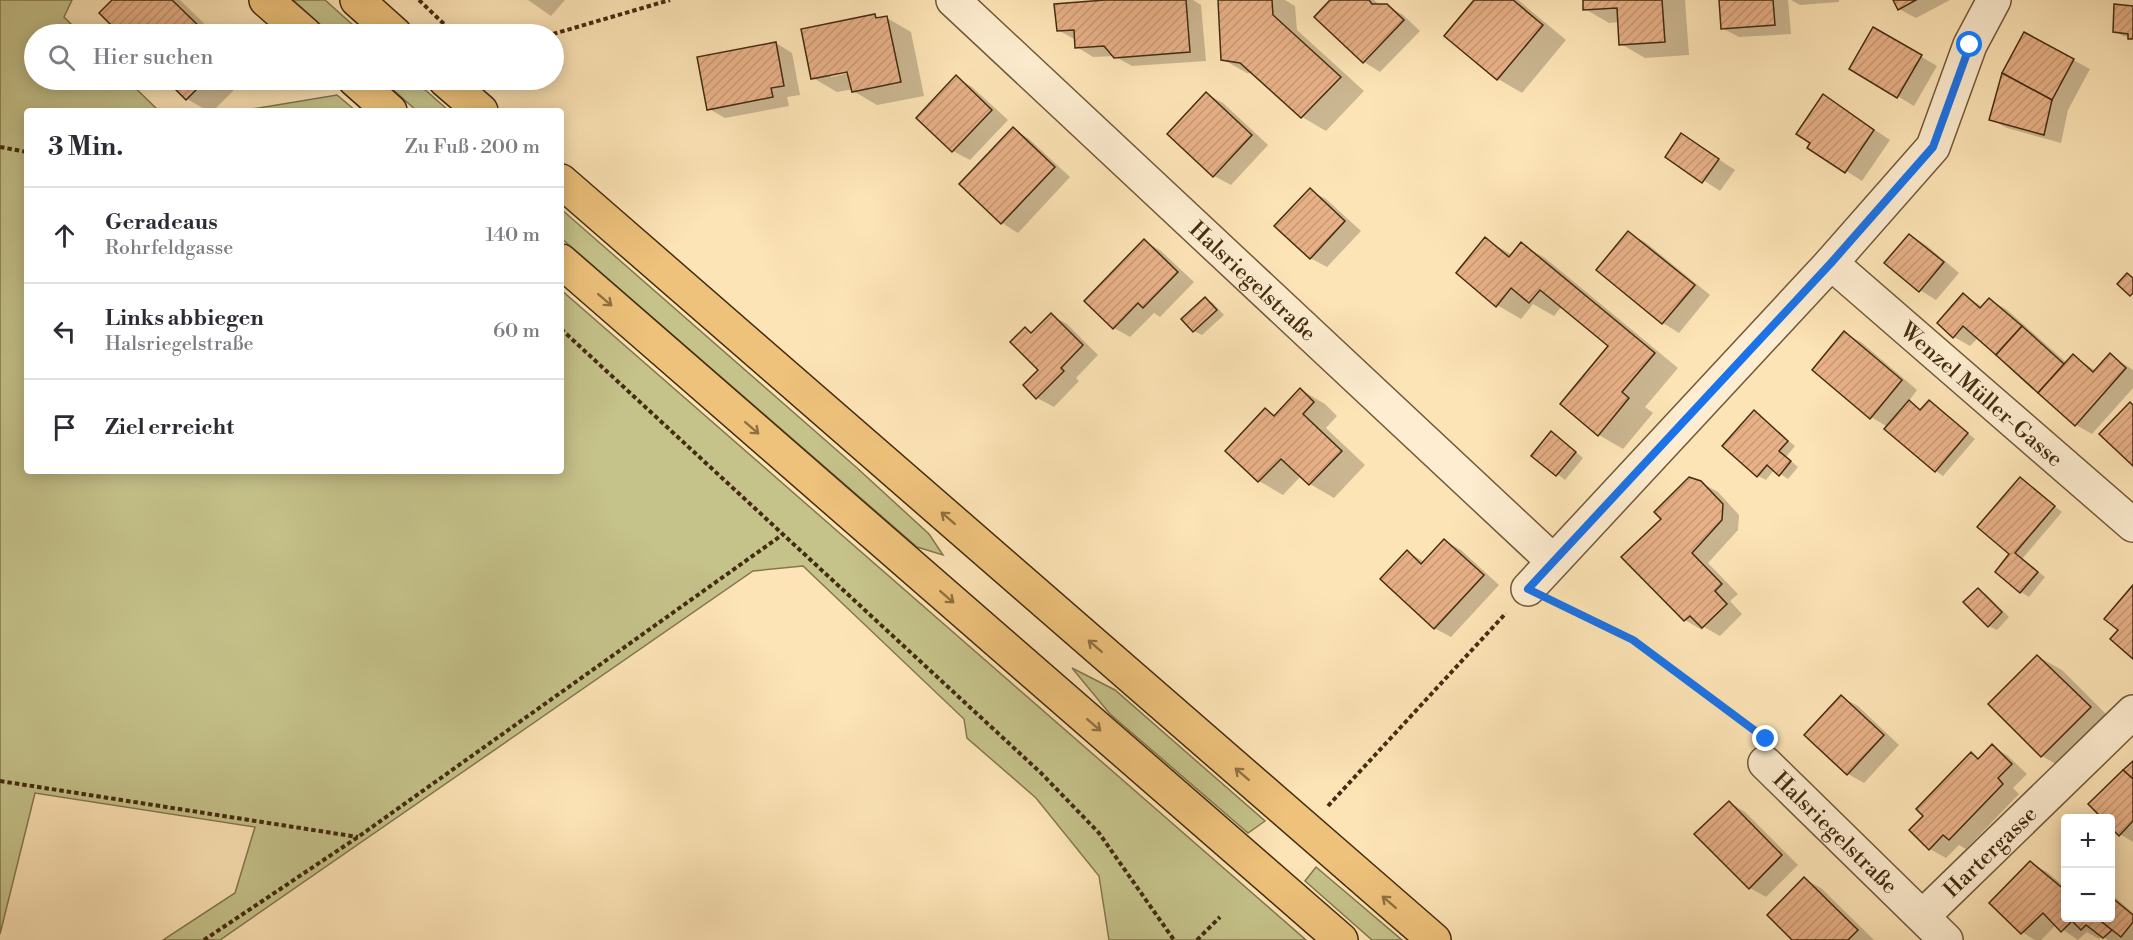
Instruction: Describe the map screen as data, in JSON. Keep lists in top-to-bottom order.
{
  "streets": {
    "street": ["Halsriegelstraße", "Wenzel Müller-Gasse", "Hartergasse"]
  },
  "crossings": [
    ["Halsriegelstraße", "Hartergasse"]
  ],
  "page": {
    "search": "Hier suchen",
    "heading": ["3 Min.", "Zu Fuß · 200 m"],
    "list": [
      ["Geradeaus", "Rohrfeldgasse", "140 m"],
      ["Links abbiegen", "Halsriegelstraße", "60 m"],
      "Ziel erreicht"
    ],
    "map_buttons": ["+", "−"]
  }
}
